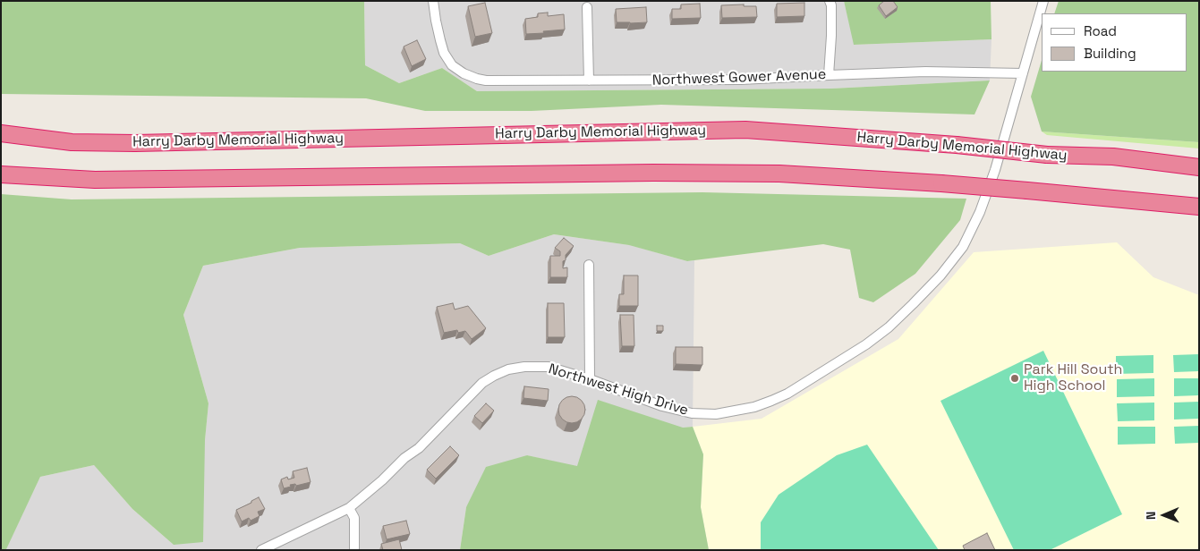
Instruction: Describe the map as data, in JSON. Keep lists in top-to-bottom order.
{
  "streets": {
    "highway": ["Harry Darby Memorial Highway"],
    "street": ["Northwest Gower Avenue", "Northwest High Drive"]
  },
  "crossings": [
    ["Northwest Gower Avenue", "Northwest High Drive"]
  ],
  "places": ["Park Hill South High School"],
  "legend": ["Road", "Building"],
  "north": "left"
}
